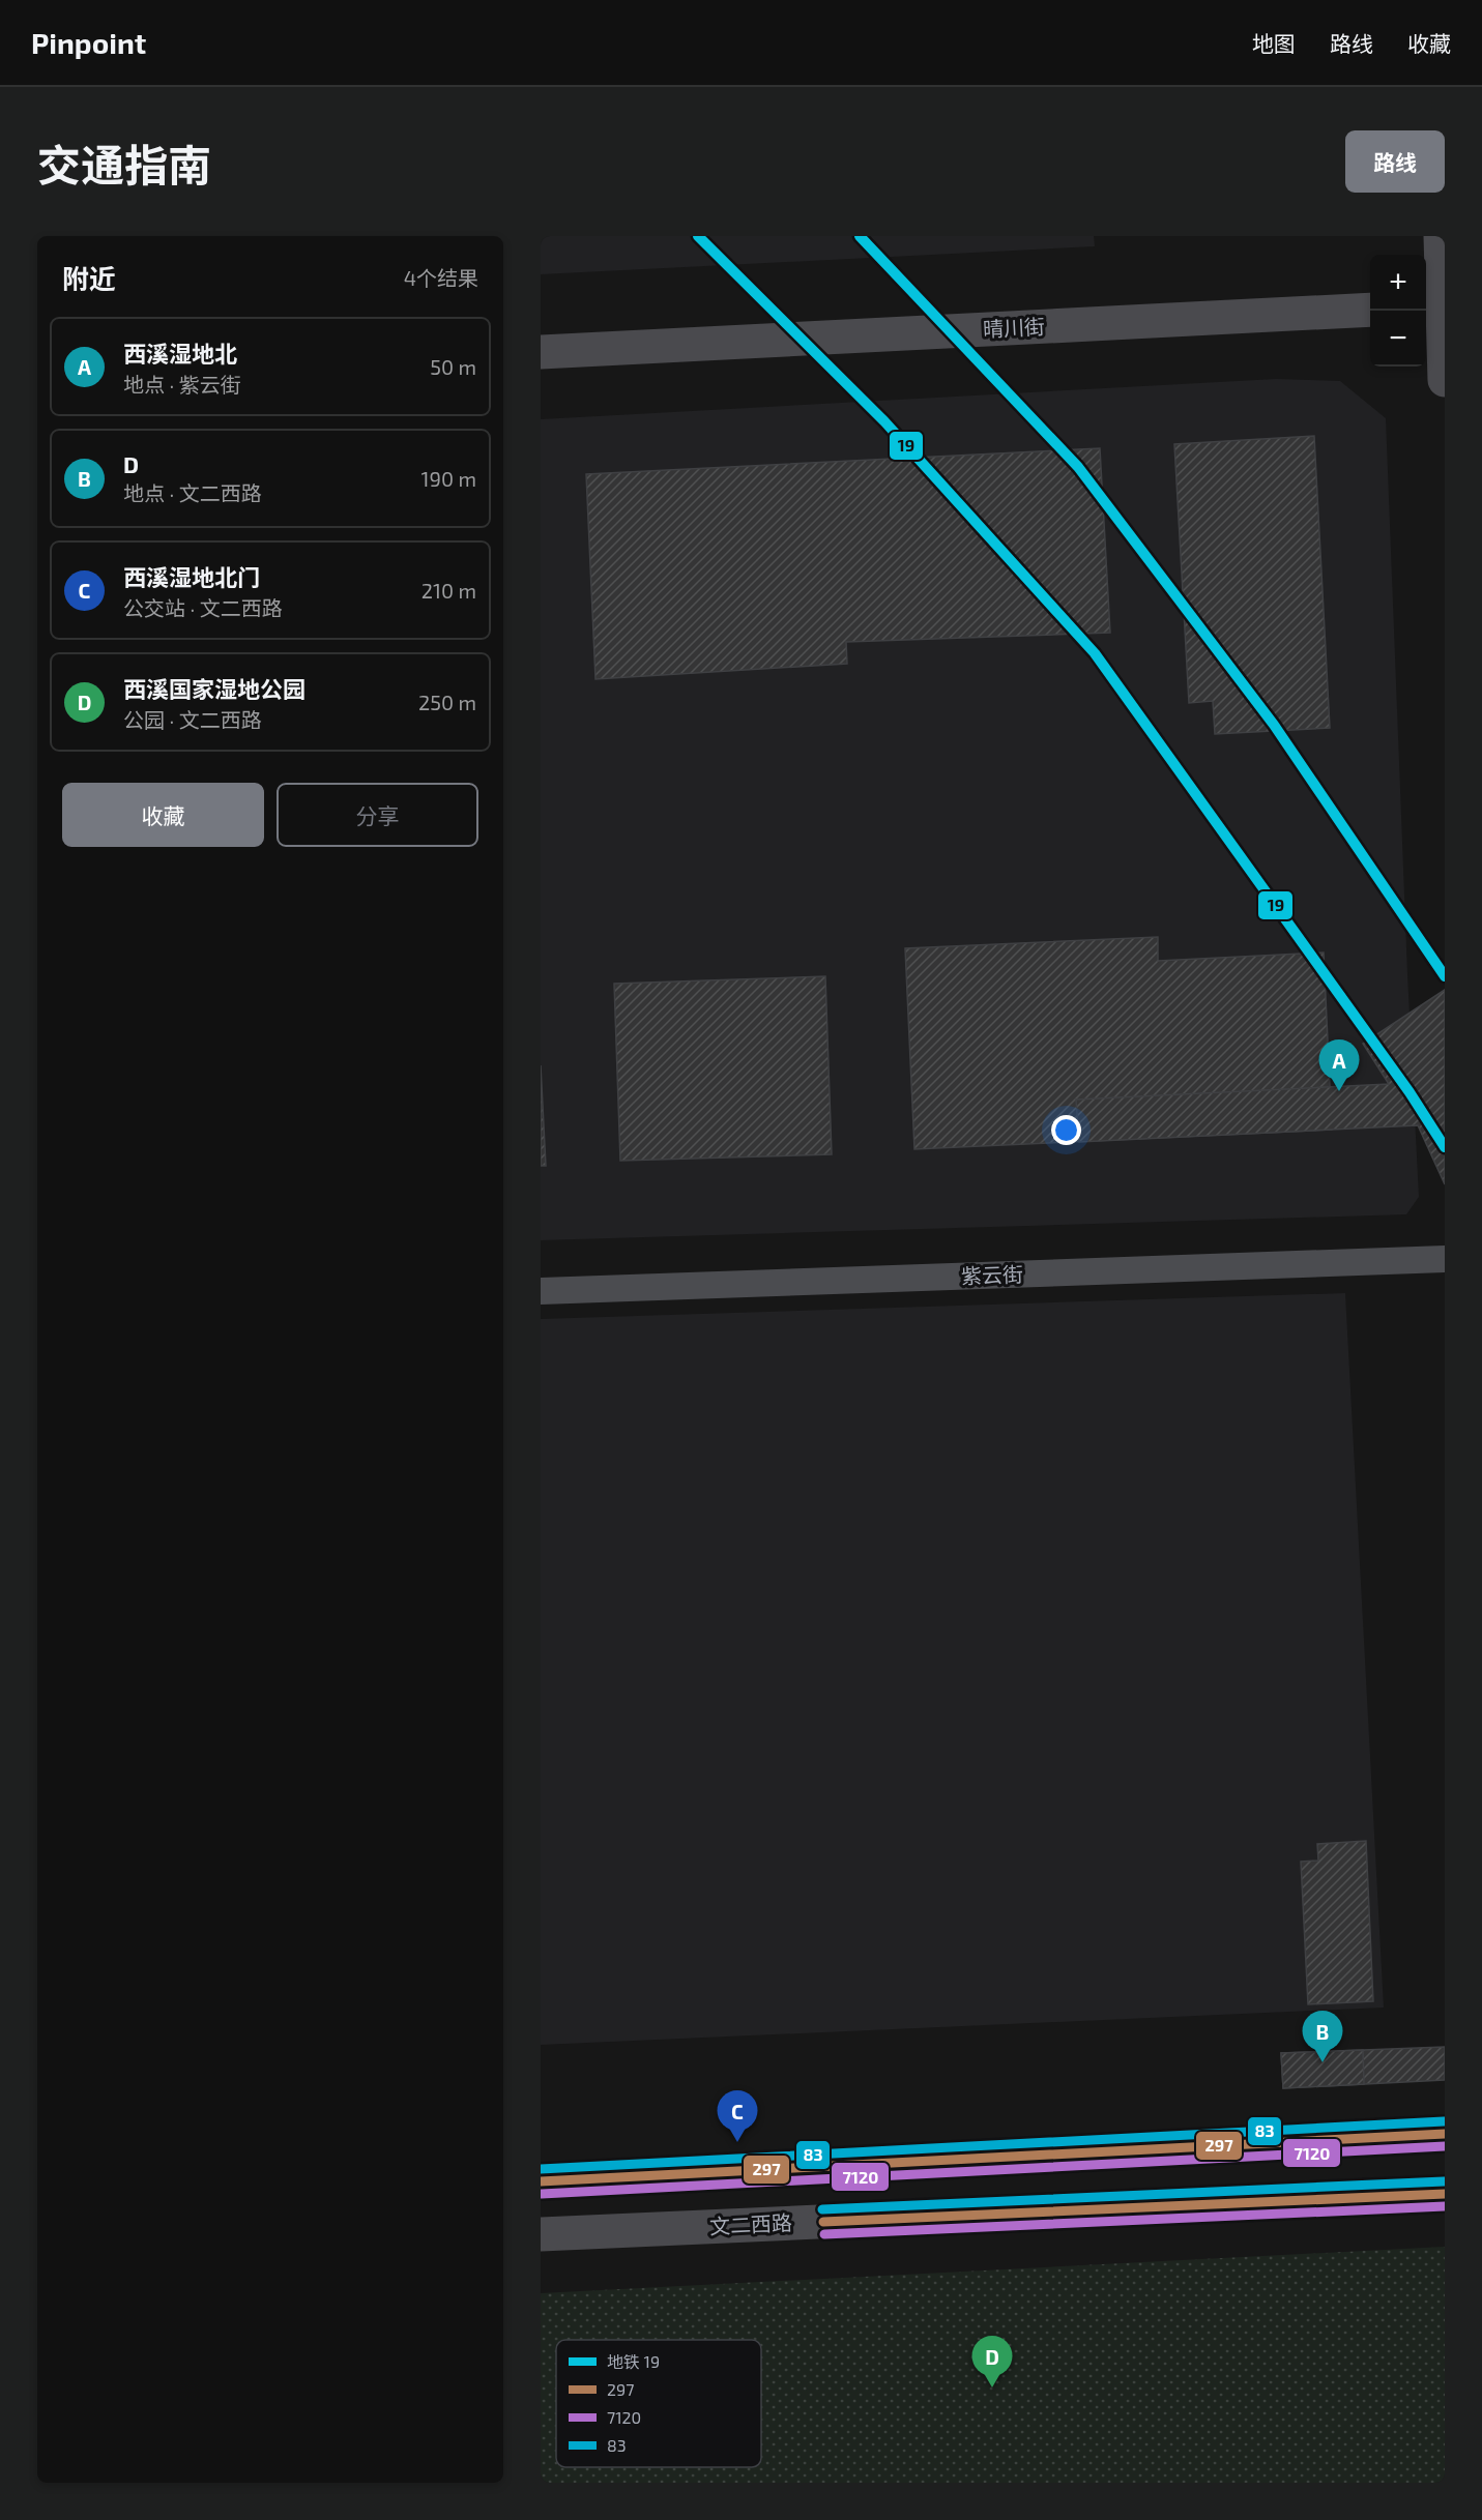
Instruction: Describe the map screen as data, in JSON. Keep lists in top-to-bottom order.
{
  "streets": {
    "main road": ["晴川街", "文二西路"],
    "street": ["紫云街"]
  },
  "lines": [
    "metro line 19",
    "transit line 83",
    "transit line 297",
    "transit line 7120"
  ],
  "legend": [
    "地铁 19",
    "297",
    "7120",
    "83"
  ],
  "page": {
    "header": "Pinpoint",
    "nav": ["地图", "路线", "收藏"],
    "title": "交通指南",
    "buttons": [
      "路线",
      ["收藏", "分享"]
    ],
    "heading": ["附近", "4个结果"],
    "map_buttons": ["+", "−"],
    "list": [
      {
        "mark": "A",
        "name": "西溪湿地北",
        "note": "地点 · 紫云街",
        "value": "50 m"
      },
      {
        "mark": "B",
        "name": "D",
        "note": "地点 · 文二西路",
        "value": "190 m"
      },
      {
        "mark": "C",
        "name": "西溪湿地北门",
        "note": "公交站 · 文二西路",
        "value": "210 m"
      },
      {
        "mark": "D",
        "name": "西溪国家湿地公园",
        "note": "公园 · 文二西路",
        "value": "250 m"
      }
    ],
    "pins": [
      "A",
      "B",
      "C",
      "D"
    ]
  }
}
